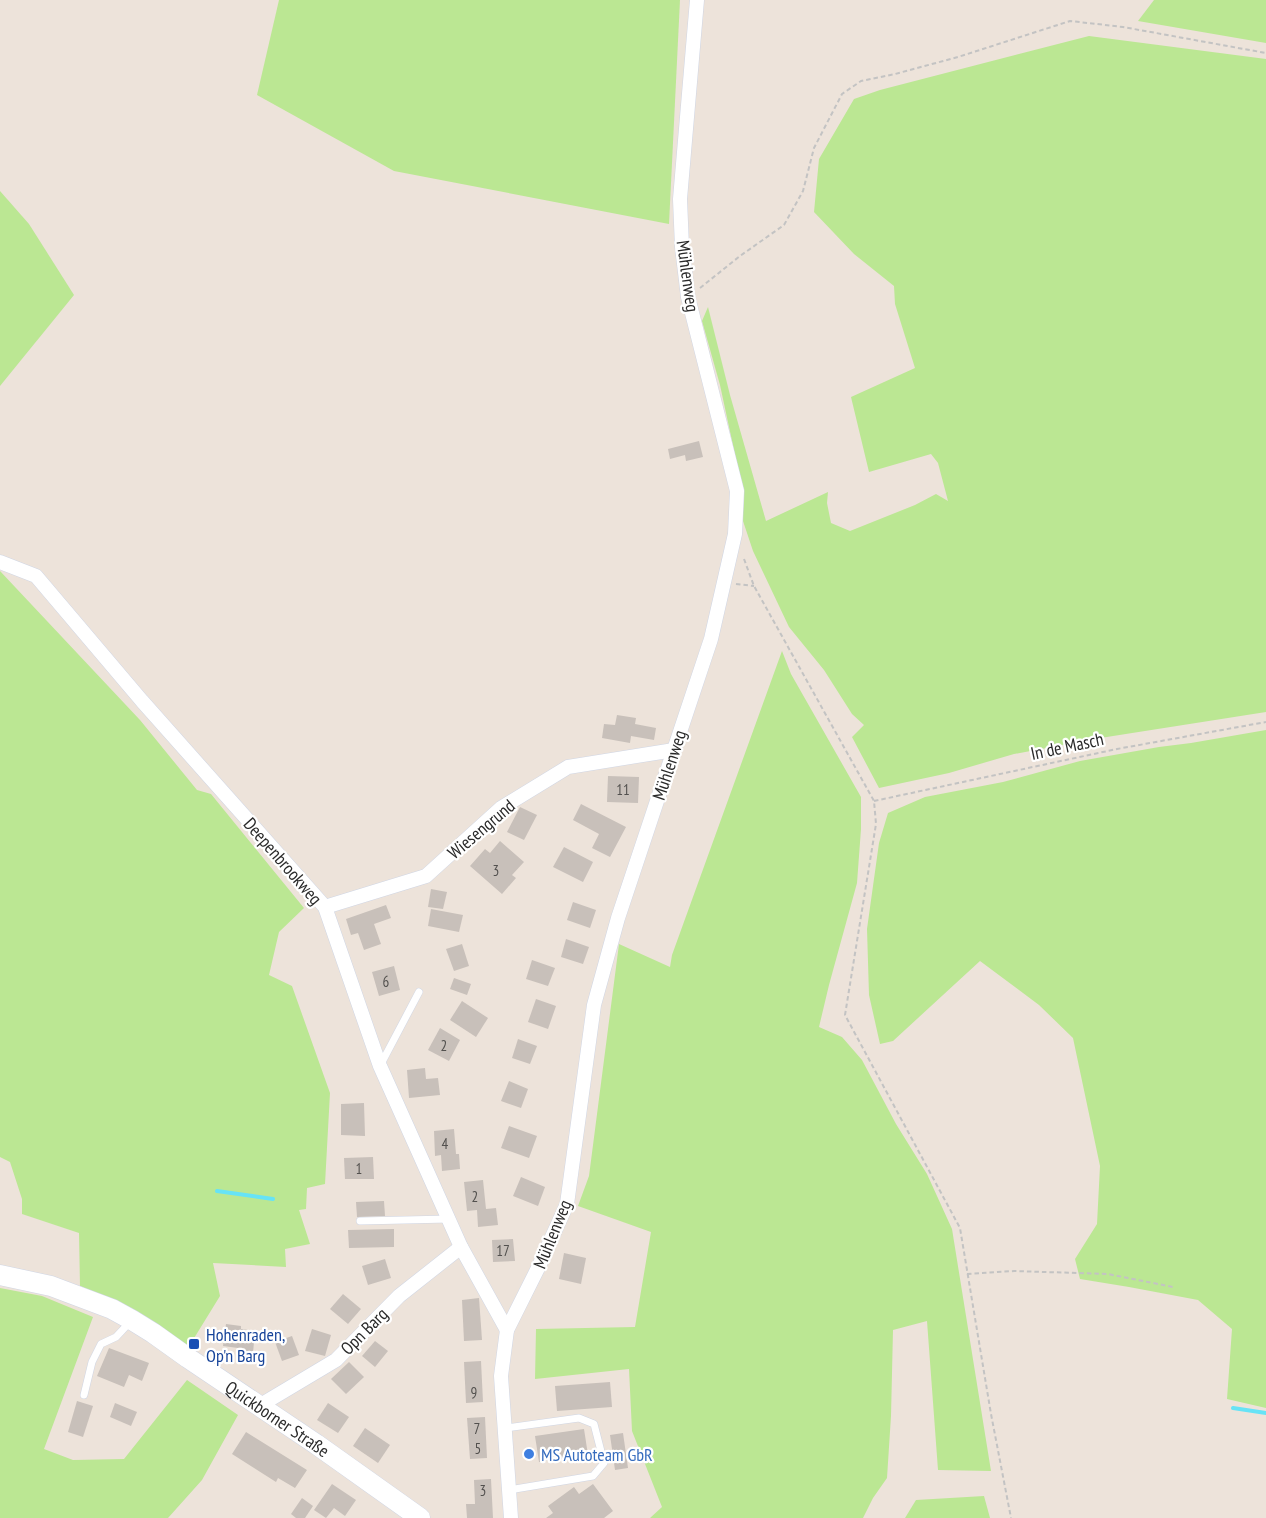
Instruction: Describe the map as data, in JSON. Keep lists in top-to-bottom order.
{
  "streets": {
    "main road": ["Quickborner Straße"],
    "street": [
      "Mühlenweg",
      "Wiesengrund",
      "Deepenbrookweg",
      "Opn Barg"
    ],
    "path": ["In de Masch"]
  },
  "crossings": [
    ["Mühlenweg", "Wiesengrund"],
    ["Mühlenweg", "Deepenbrookweg"],
    ["Wiesengrund", "Deepenbrookweg"],
    ["Deepenbrookweg", "Opn Barg"],
    ["Opn Barg", "Quickborner Straße"]
  ],
  "places": {
    "transit": ["Hohenraden, Op'n Barg"],
    "other": ["MS Autoteam GbR"]
  },
  "house_numbers": [
    "11",
    "3",
    "6",
    "2",
    "4",
    "1",
    "2",
    "17",
    "9",
    "7",
    "5",
    "3"
  ]
}
